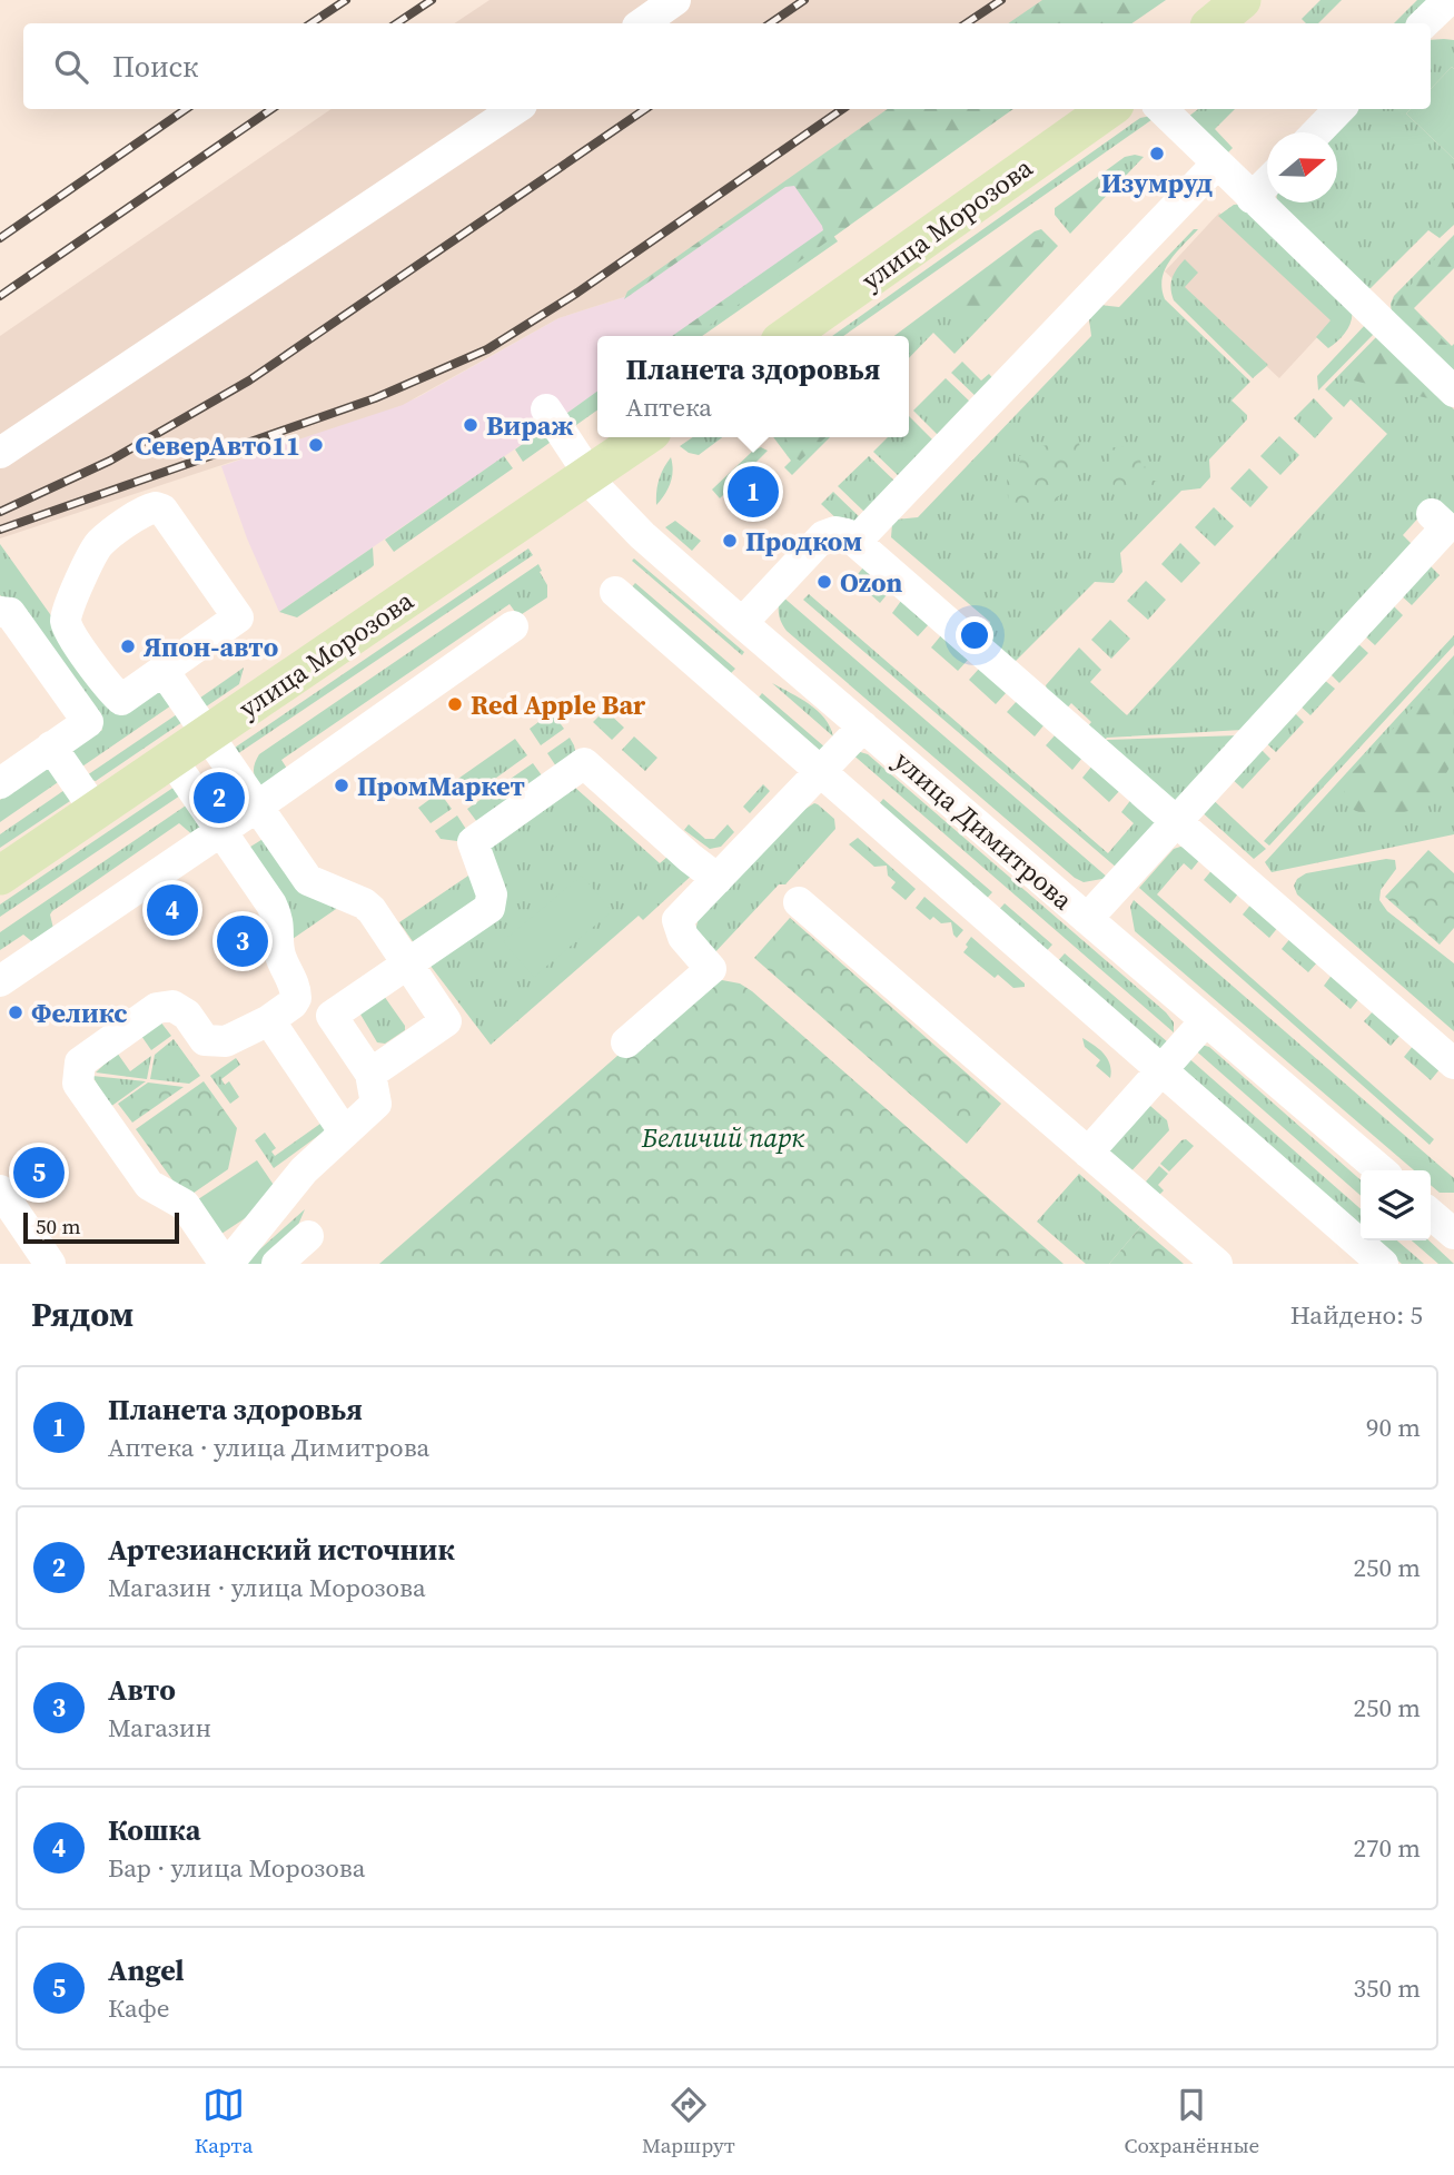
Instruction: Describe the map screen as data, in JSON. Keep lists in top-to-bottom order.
{
  "streets": {
    "main road": ["улица Морозова"],
    "street": ["улица Димитрова"]
  },
  "crossings": [
    ["улица Морозова", "улица Димитрова"]
  ],
  "parks": ["Беличий парк"],
  "places": [
    "Изумруд",
    "Вираж",
    "СеверАвто11",
    "Продком",
    "Ozon",
    "Япон-авто",
    "Red Apple Bar",
    "ПромМаркет",
    "Феликс"
  ],
  "scale_bar": "50 m",
  "north": "right",
  "page": {
    "search": "Поиск",
    "popup": ["Планета здоровья", "Аптека"],
    "pins": [
      "1",
      "2",
      "4",
      "3",
      "5"
    ],
    "scale": "50 m",
    "heading": ["Рядом", "Найдено: 5"],
    "list": [
      {
        "mark": "1",
        "name": "Планета здоровья",
        "note": "Аптека · улица Димитрова",
        "value": "90 m"
      },
      {
        "mark": "2",
        "name": "Артезианский источник",
        "note": "Магазин · улица Морозова",
        "value": "250 m"
      },
      {
        "mark": "3",
        "name": "Авто",
        "note": "Магазин",
        "value": "250 m"
      },
      {
        "mark": "4",
        "name": "Кошка",
        "note": "Бар · улица Морозова",
        "value": "270 m"
      },
      {
        "mark": "5",
        "name": "Angel",
        "note": "Кафе",
        "value": "350 m"
      }
    ],
    "nav": ["Карта", "Маршрут", "Сохранённые"]
  }
}
